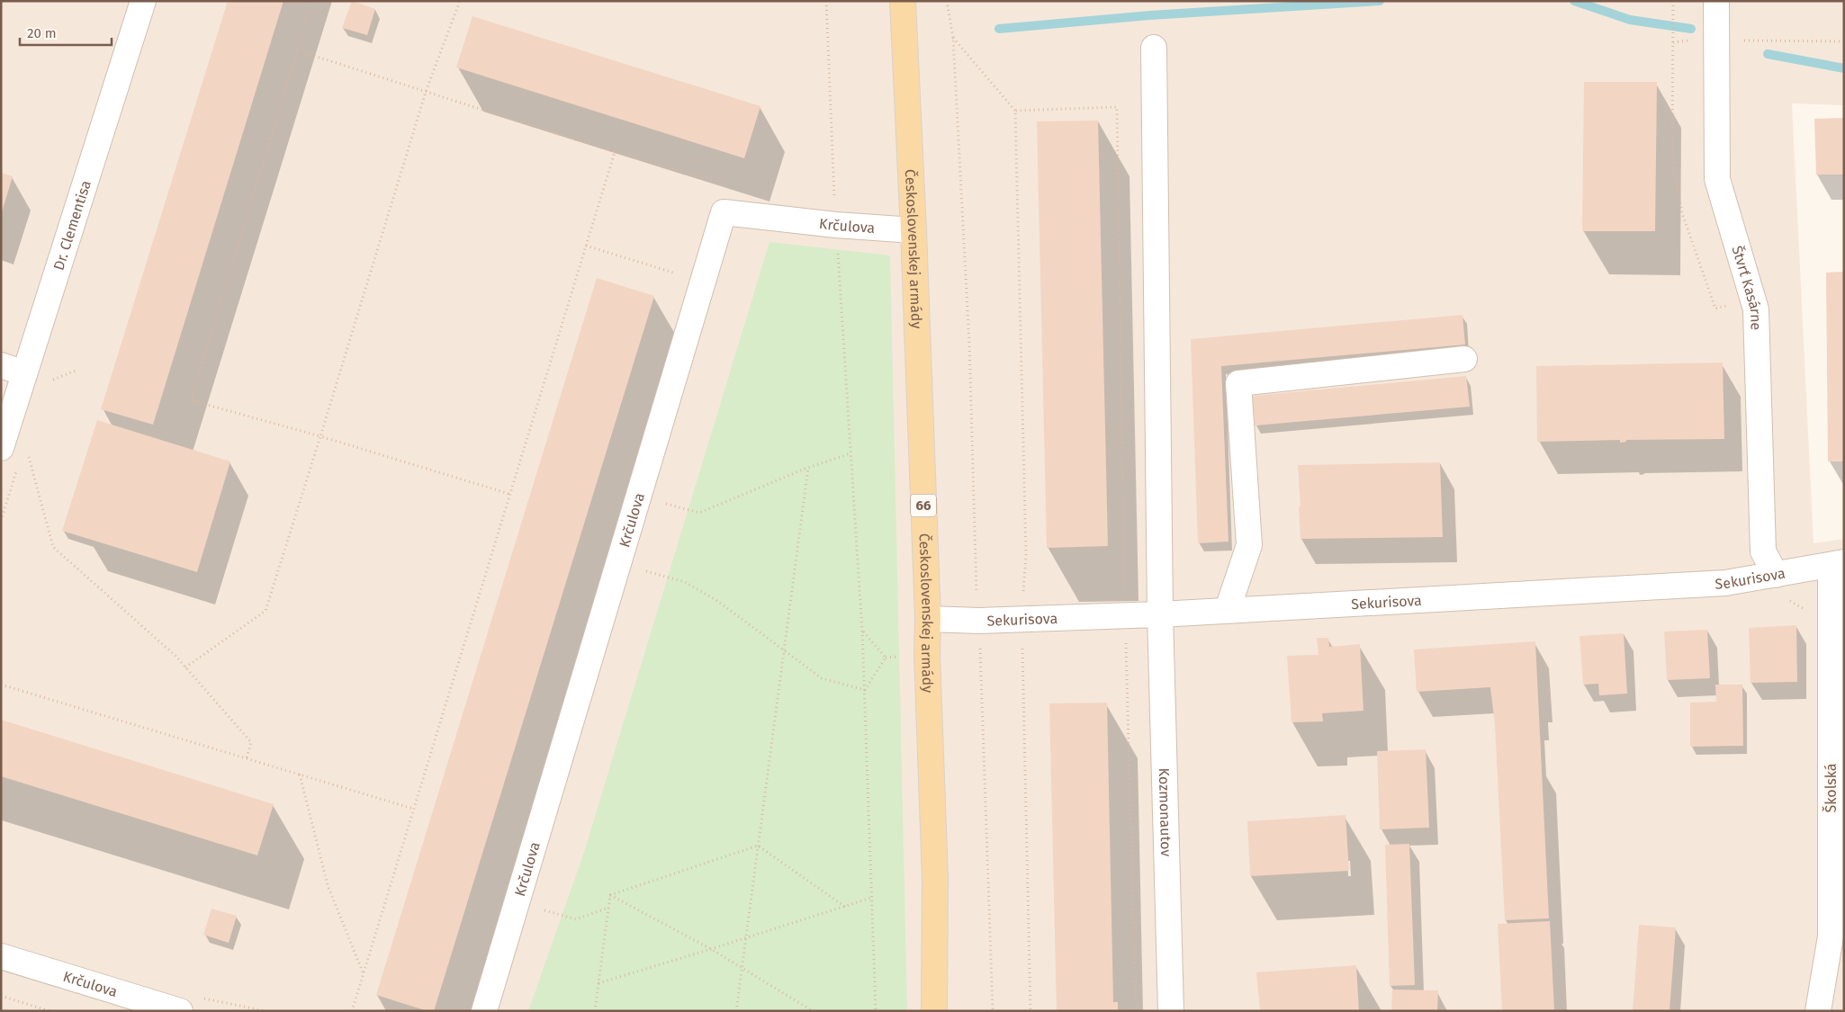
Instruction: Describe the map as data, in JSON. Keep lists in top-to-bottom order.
{
  "streets": {
    "main road": ["Československej armády", "66"],
    "street": [
      "Dr. Clementisa",
      "Krčulova",
      "Štvrť Kasárne",
      "Sekurisova",
      "Školská",
      "Kozmonautov"
    ]
  },
  "crossings": [
    ["Krčulova", "Československej armády"],
    ["Československej armády", "Sekurisova"],
    ["Štvrť Kasárne", "Sekurisova"],
    ["Sekurisova", "Školská"],
    ["Sekurisova", "Kozmonautov"]
  ],
  "scale_bar": "20 m"
}
